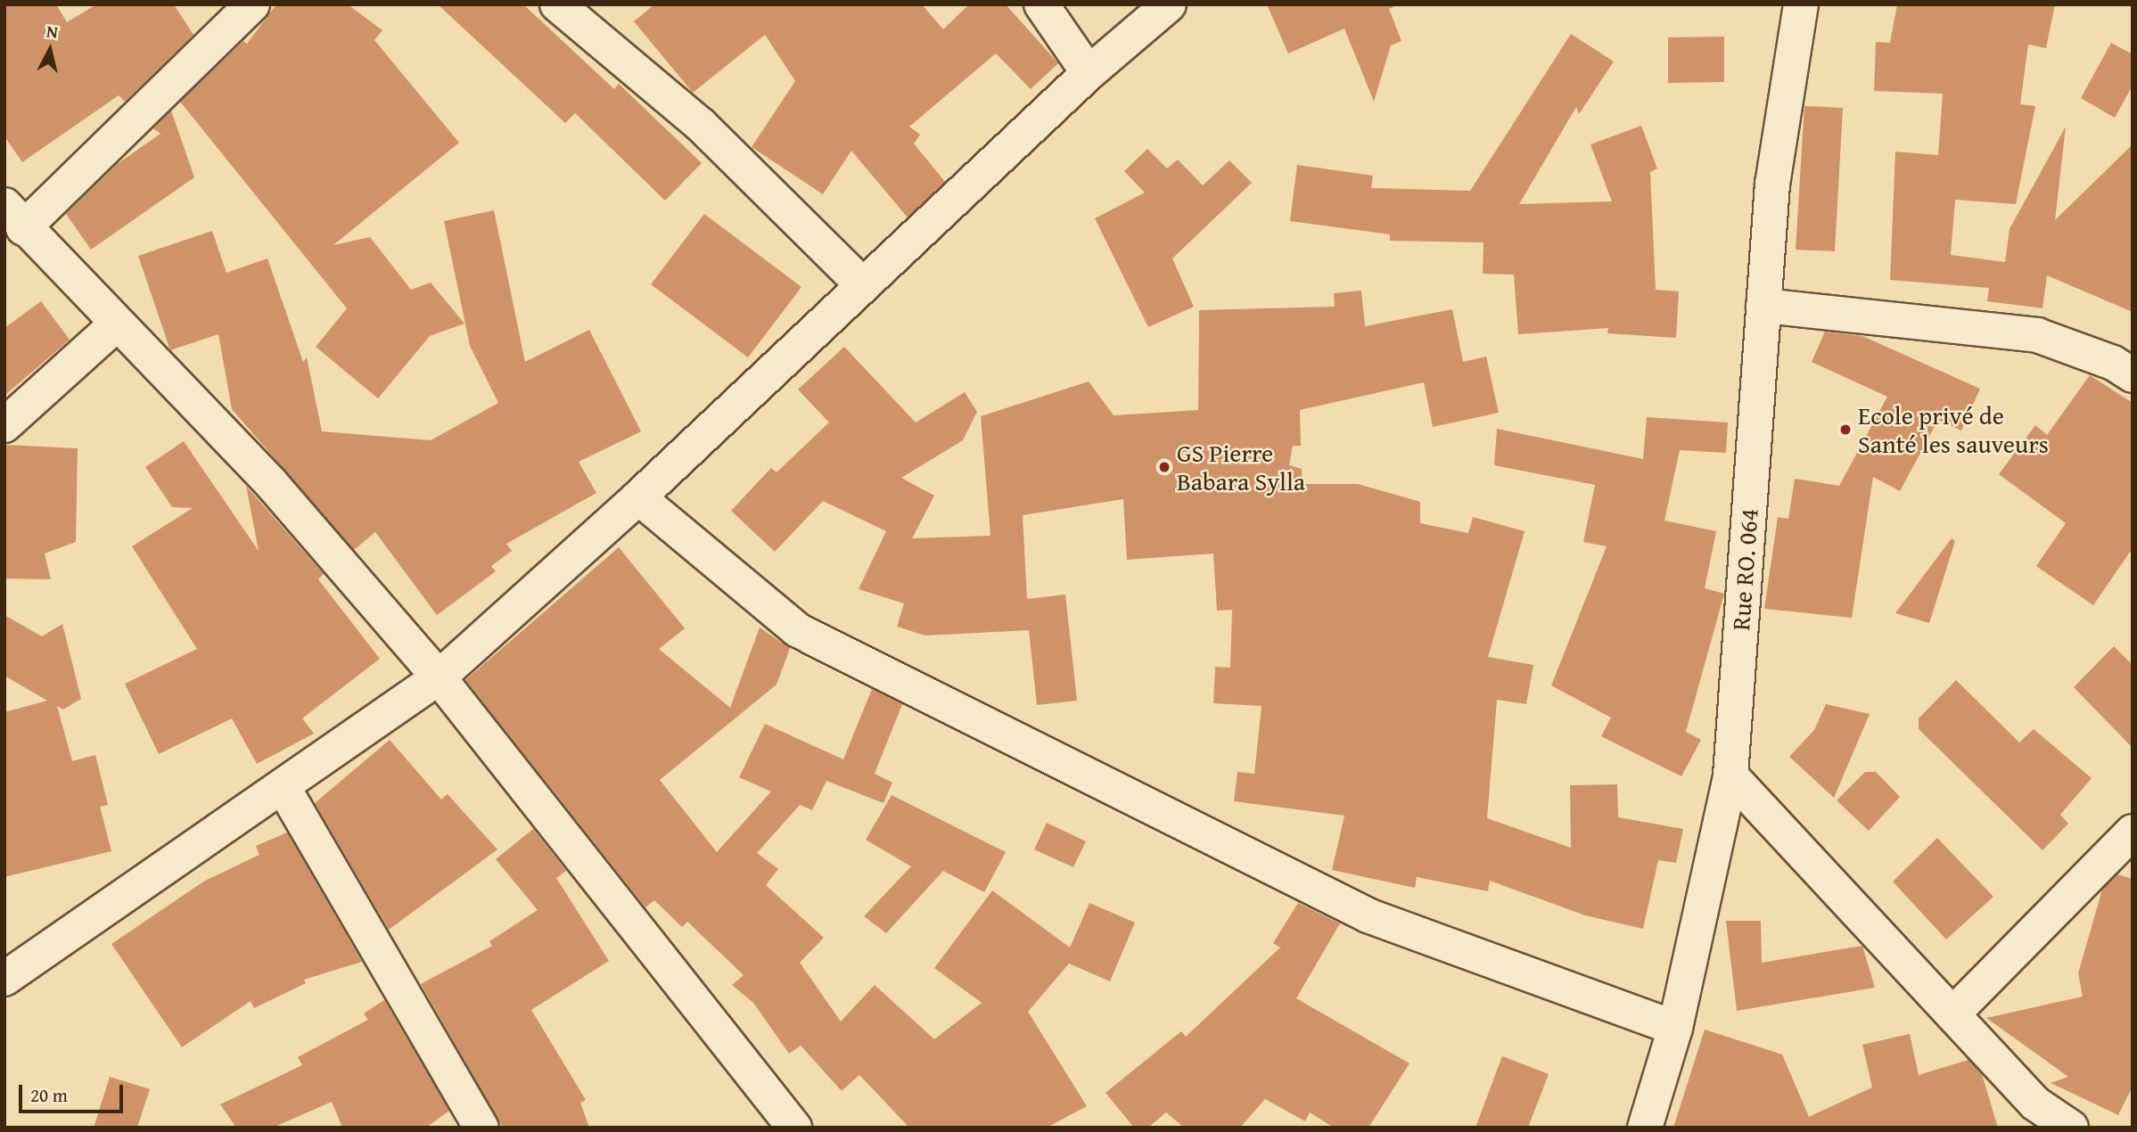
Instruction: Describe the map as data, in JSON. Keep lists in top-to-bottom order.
{
  "streets": {
    "street": ["Rue RO. 064"]
  },
  "places": ["Ecole privé de Santé les sauveurs", "GS Pierre Babara Sylla"],
  "scale_bar": "20 m",
  "north": "top"
}
